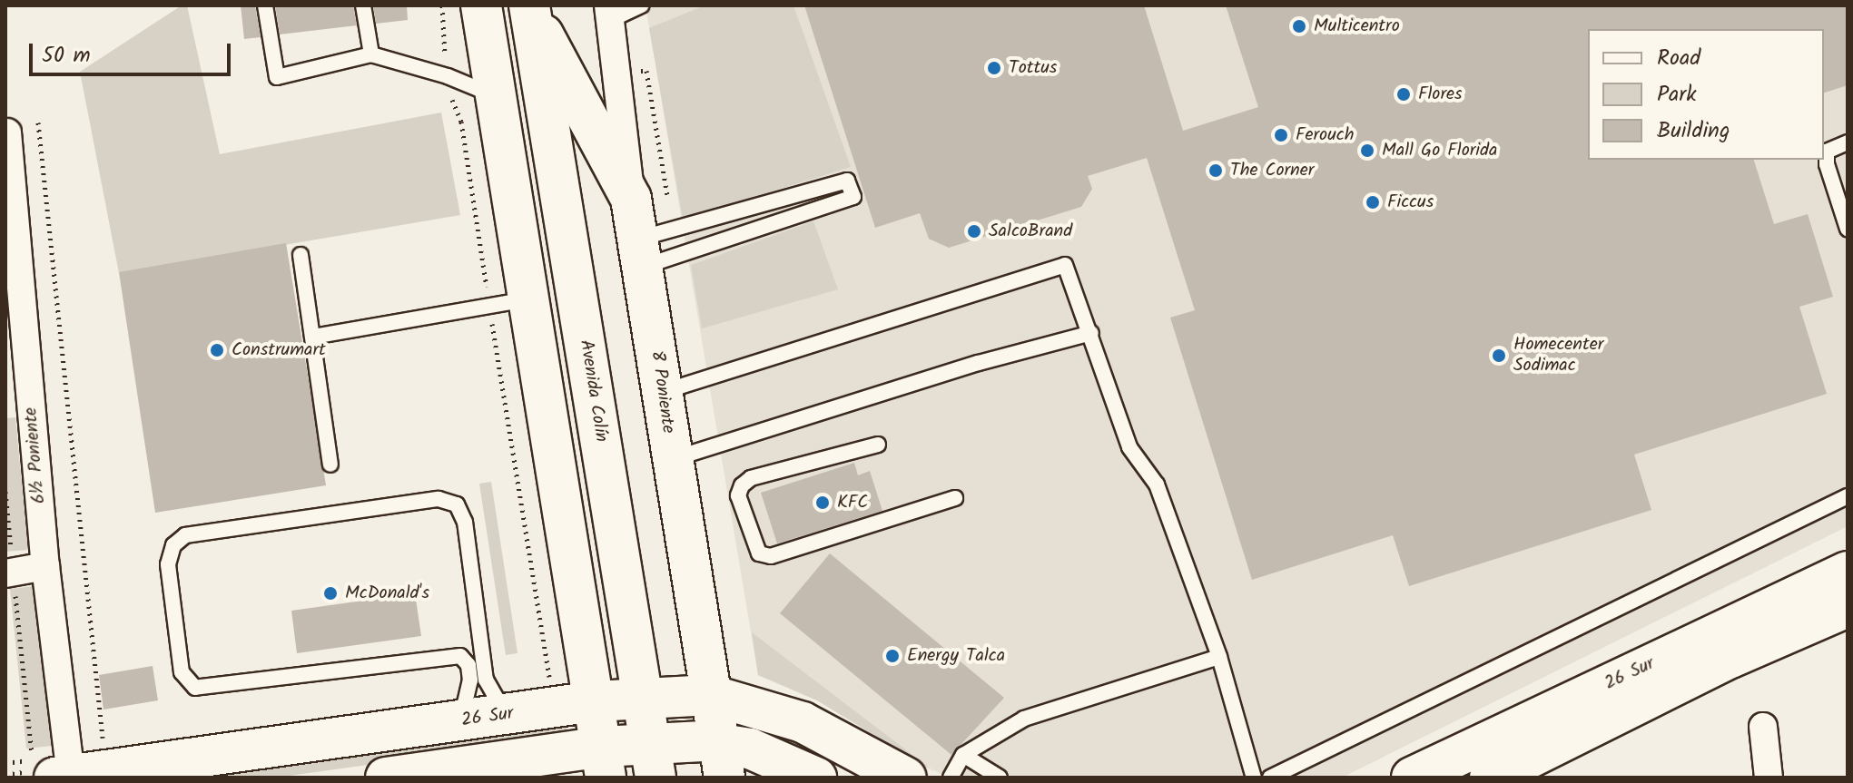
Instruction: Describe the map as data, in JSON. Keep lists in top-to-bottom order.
{
  "streets": {
    "street": [
      "Avenida Colín",
      "8 Poniente",
      "6½ Poniente",
      "26 Sur"
    ]
  },
  "crossings": [
    ["Avenida Colín", "26 Sur"],
    ["8 Poniente", "26 Sur"],
    ["6½ Poniente", "26 Sur"]
  ],
  "places": [
    "Multicentro",
    "Tottus",
    "Flores",
    "Ferouch",
    "Mall Go Florida",
    "The Corner",
    "Ficcus",
    "SalcoBrand",
    "Construmart",
    "Homecenter Sodimac",
    "KFC",
    "McDonald's",
    "Energy Talca"
  ],
  "legend": ["Road", "Park", "Building"],
  "scale_bar": "50 m"
}
